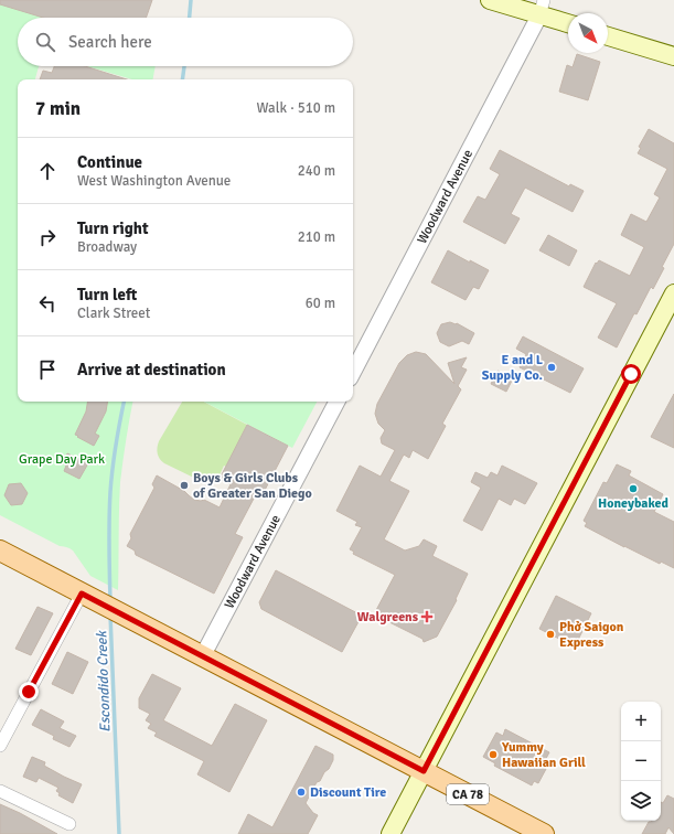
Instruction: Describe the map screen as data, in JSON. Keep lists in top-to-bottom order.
{
  "streets": {
    "main road": ["CA 78"],
    "street": ["Woodward Avenue"]
  },
  "water": ["Escondido Creek"],
  "parks": ["Grape Day Park"],
  "places": {
    "other": [
      "E and L Supply Co.",
      "Boys & Girls Clubs of Greater San Diego",
      "Honeybaked",
      "Phở Saigon Express",
      "Yummy Hawaiian Grill",
      "Discount Tire"
    ],
    "health": ["Walgreens"]
  },
  "north": "bottom right",
  "page": {
    "search": "Search here",
    "heading": ["7 min", "Walk · 510 m"],
    "list": [
      ["Continue", "West Washington Avenue", "240 m"],
      ["Turn right", "Broadway", "210 m"],
      ["Turn left", "Clark Street", "60 m"],
      "Arrive at destination"
    ],
    "map_buttons": ["+", "−"]
  }
}
